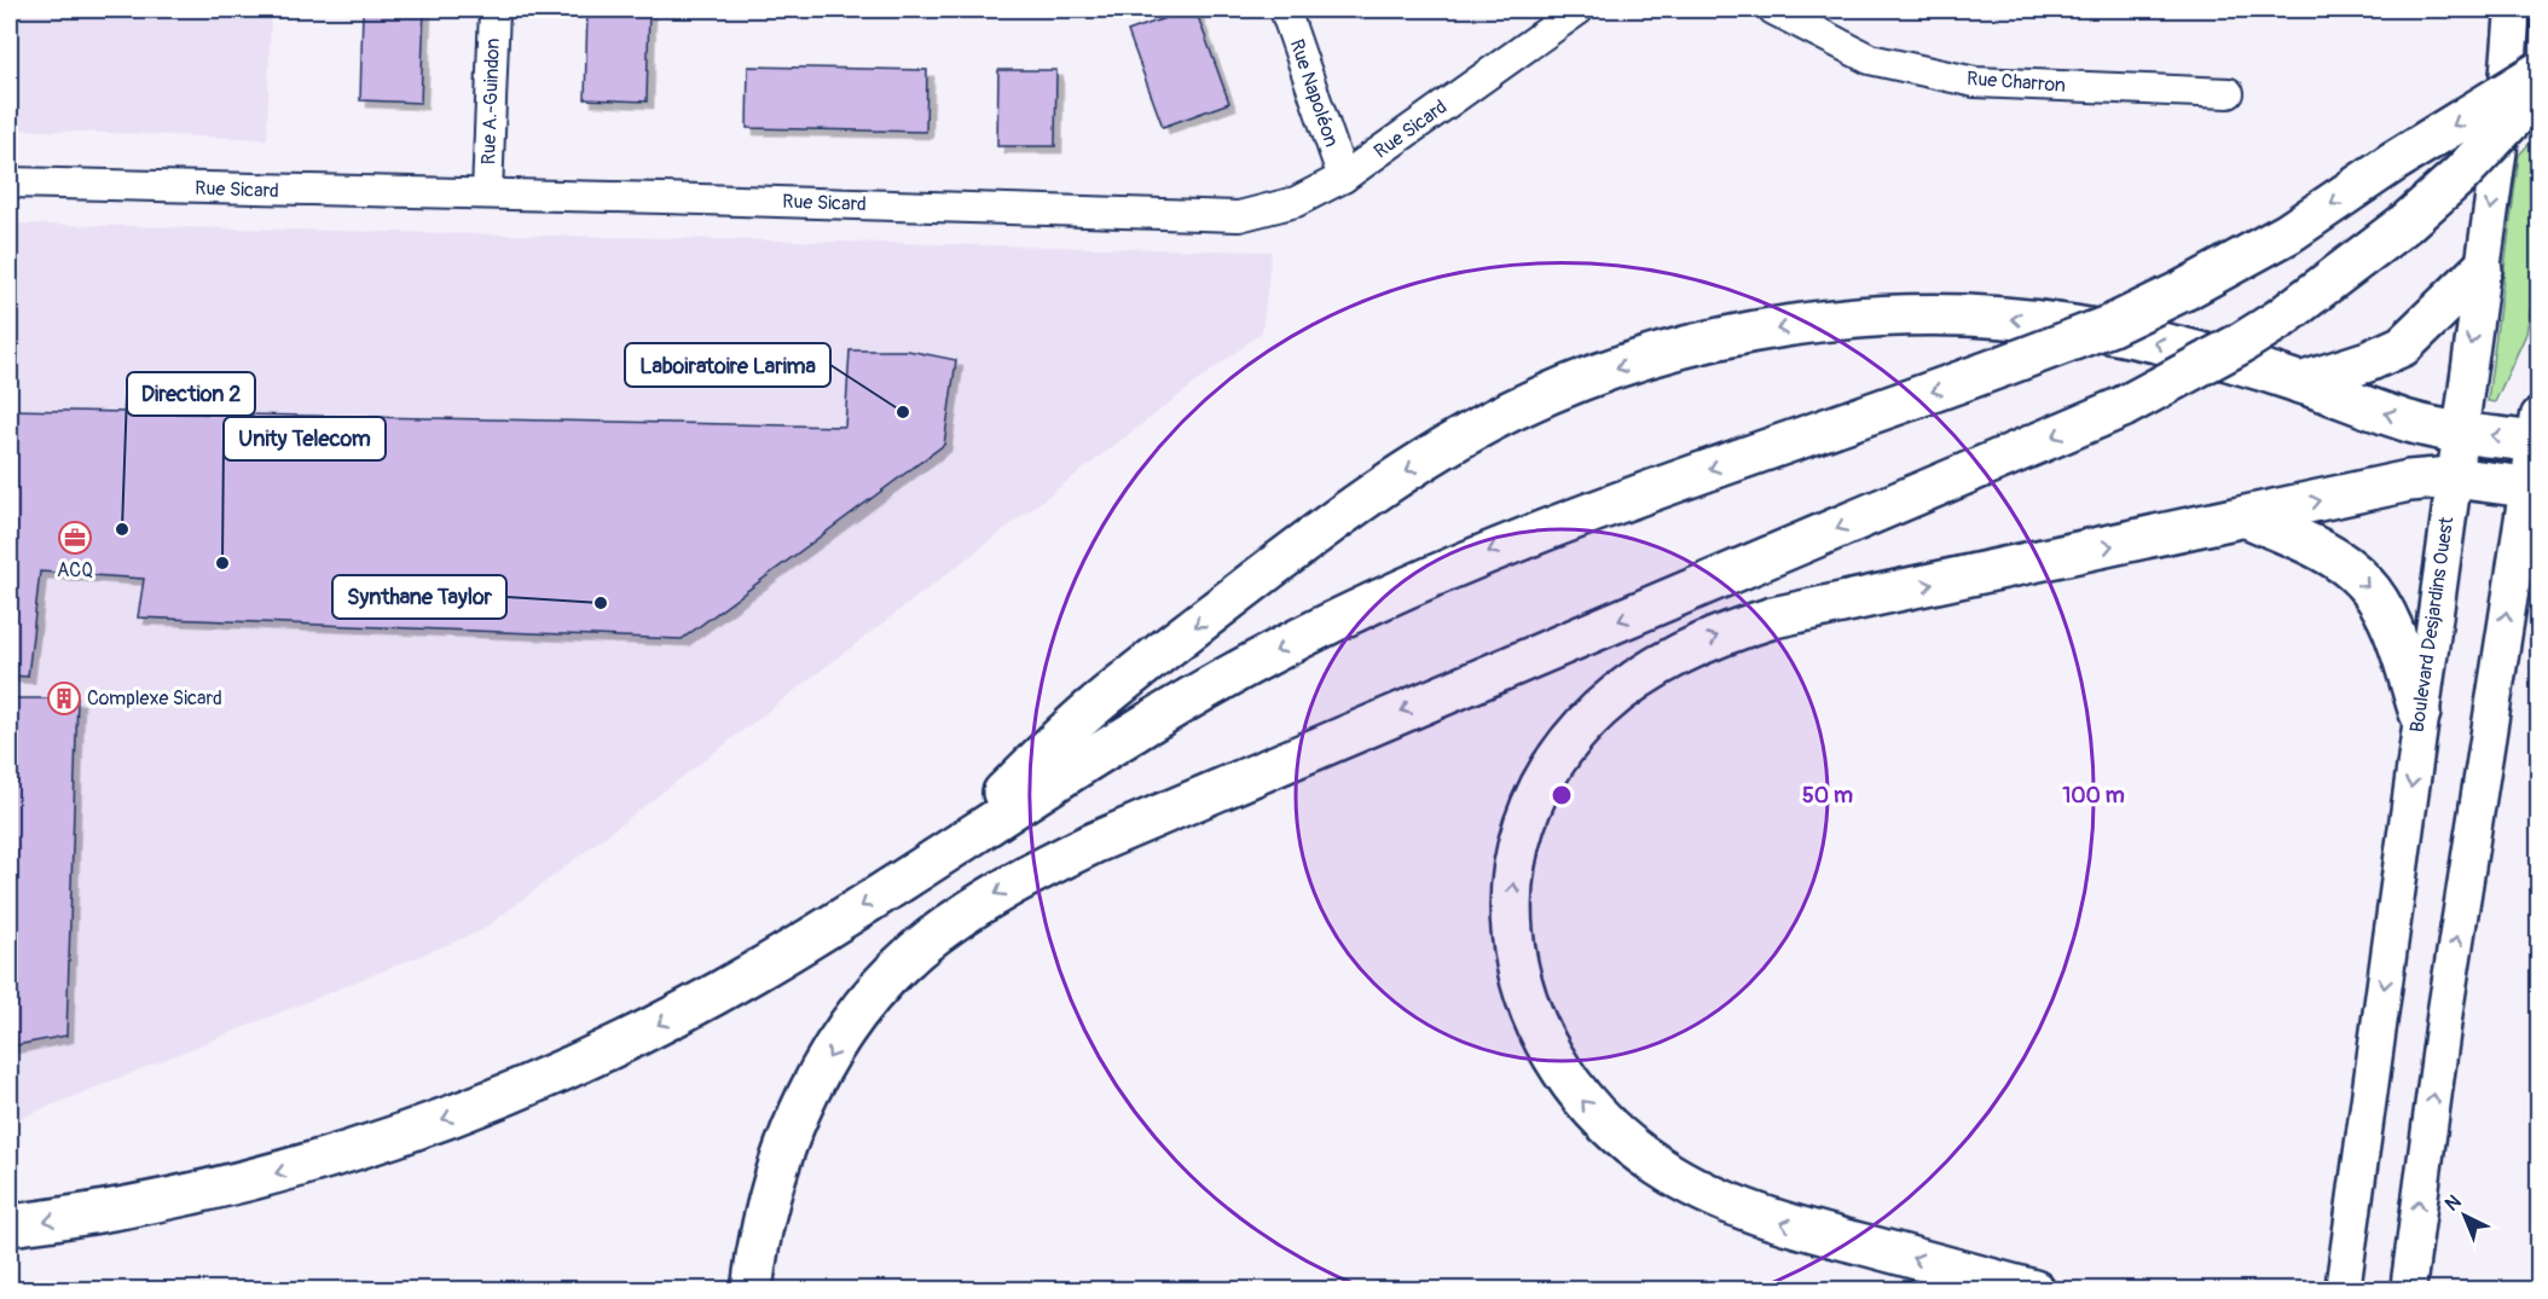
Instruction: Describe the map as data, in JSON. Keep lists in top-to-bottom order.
{
  "streets": {
    "street": [
      "Rue Charron",
      "Rue Napoléon",
      "Rue A.-Guindon",
      "Rue Sicard",
      "Boulevard Desjardins Ouest"
    ]
  },
  "crossings": [
    ["Rue Napoléon", "Rue Sicard"],
    ["Rue A.-Guindon", "Rue Sicard"]
  ],
  "places": {
    "other": [
      "Laboiratoire Larima",
      "Direction 2",
      "Unity Telecom",
      "Synthane Taylor"
    ],
    "office": ["ACQ"],
    "building": ["Complexe Sicard"]
  },
  "north": "top left",
  "rings": ["50 m", "100 m"]
}
